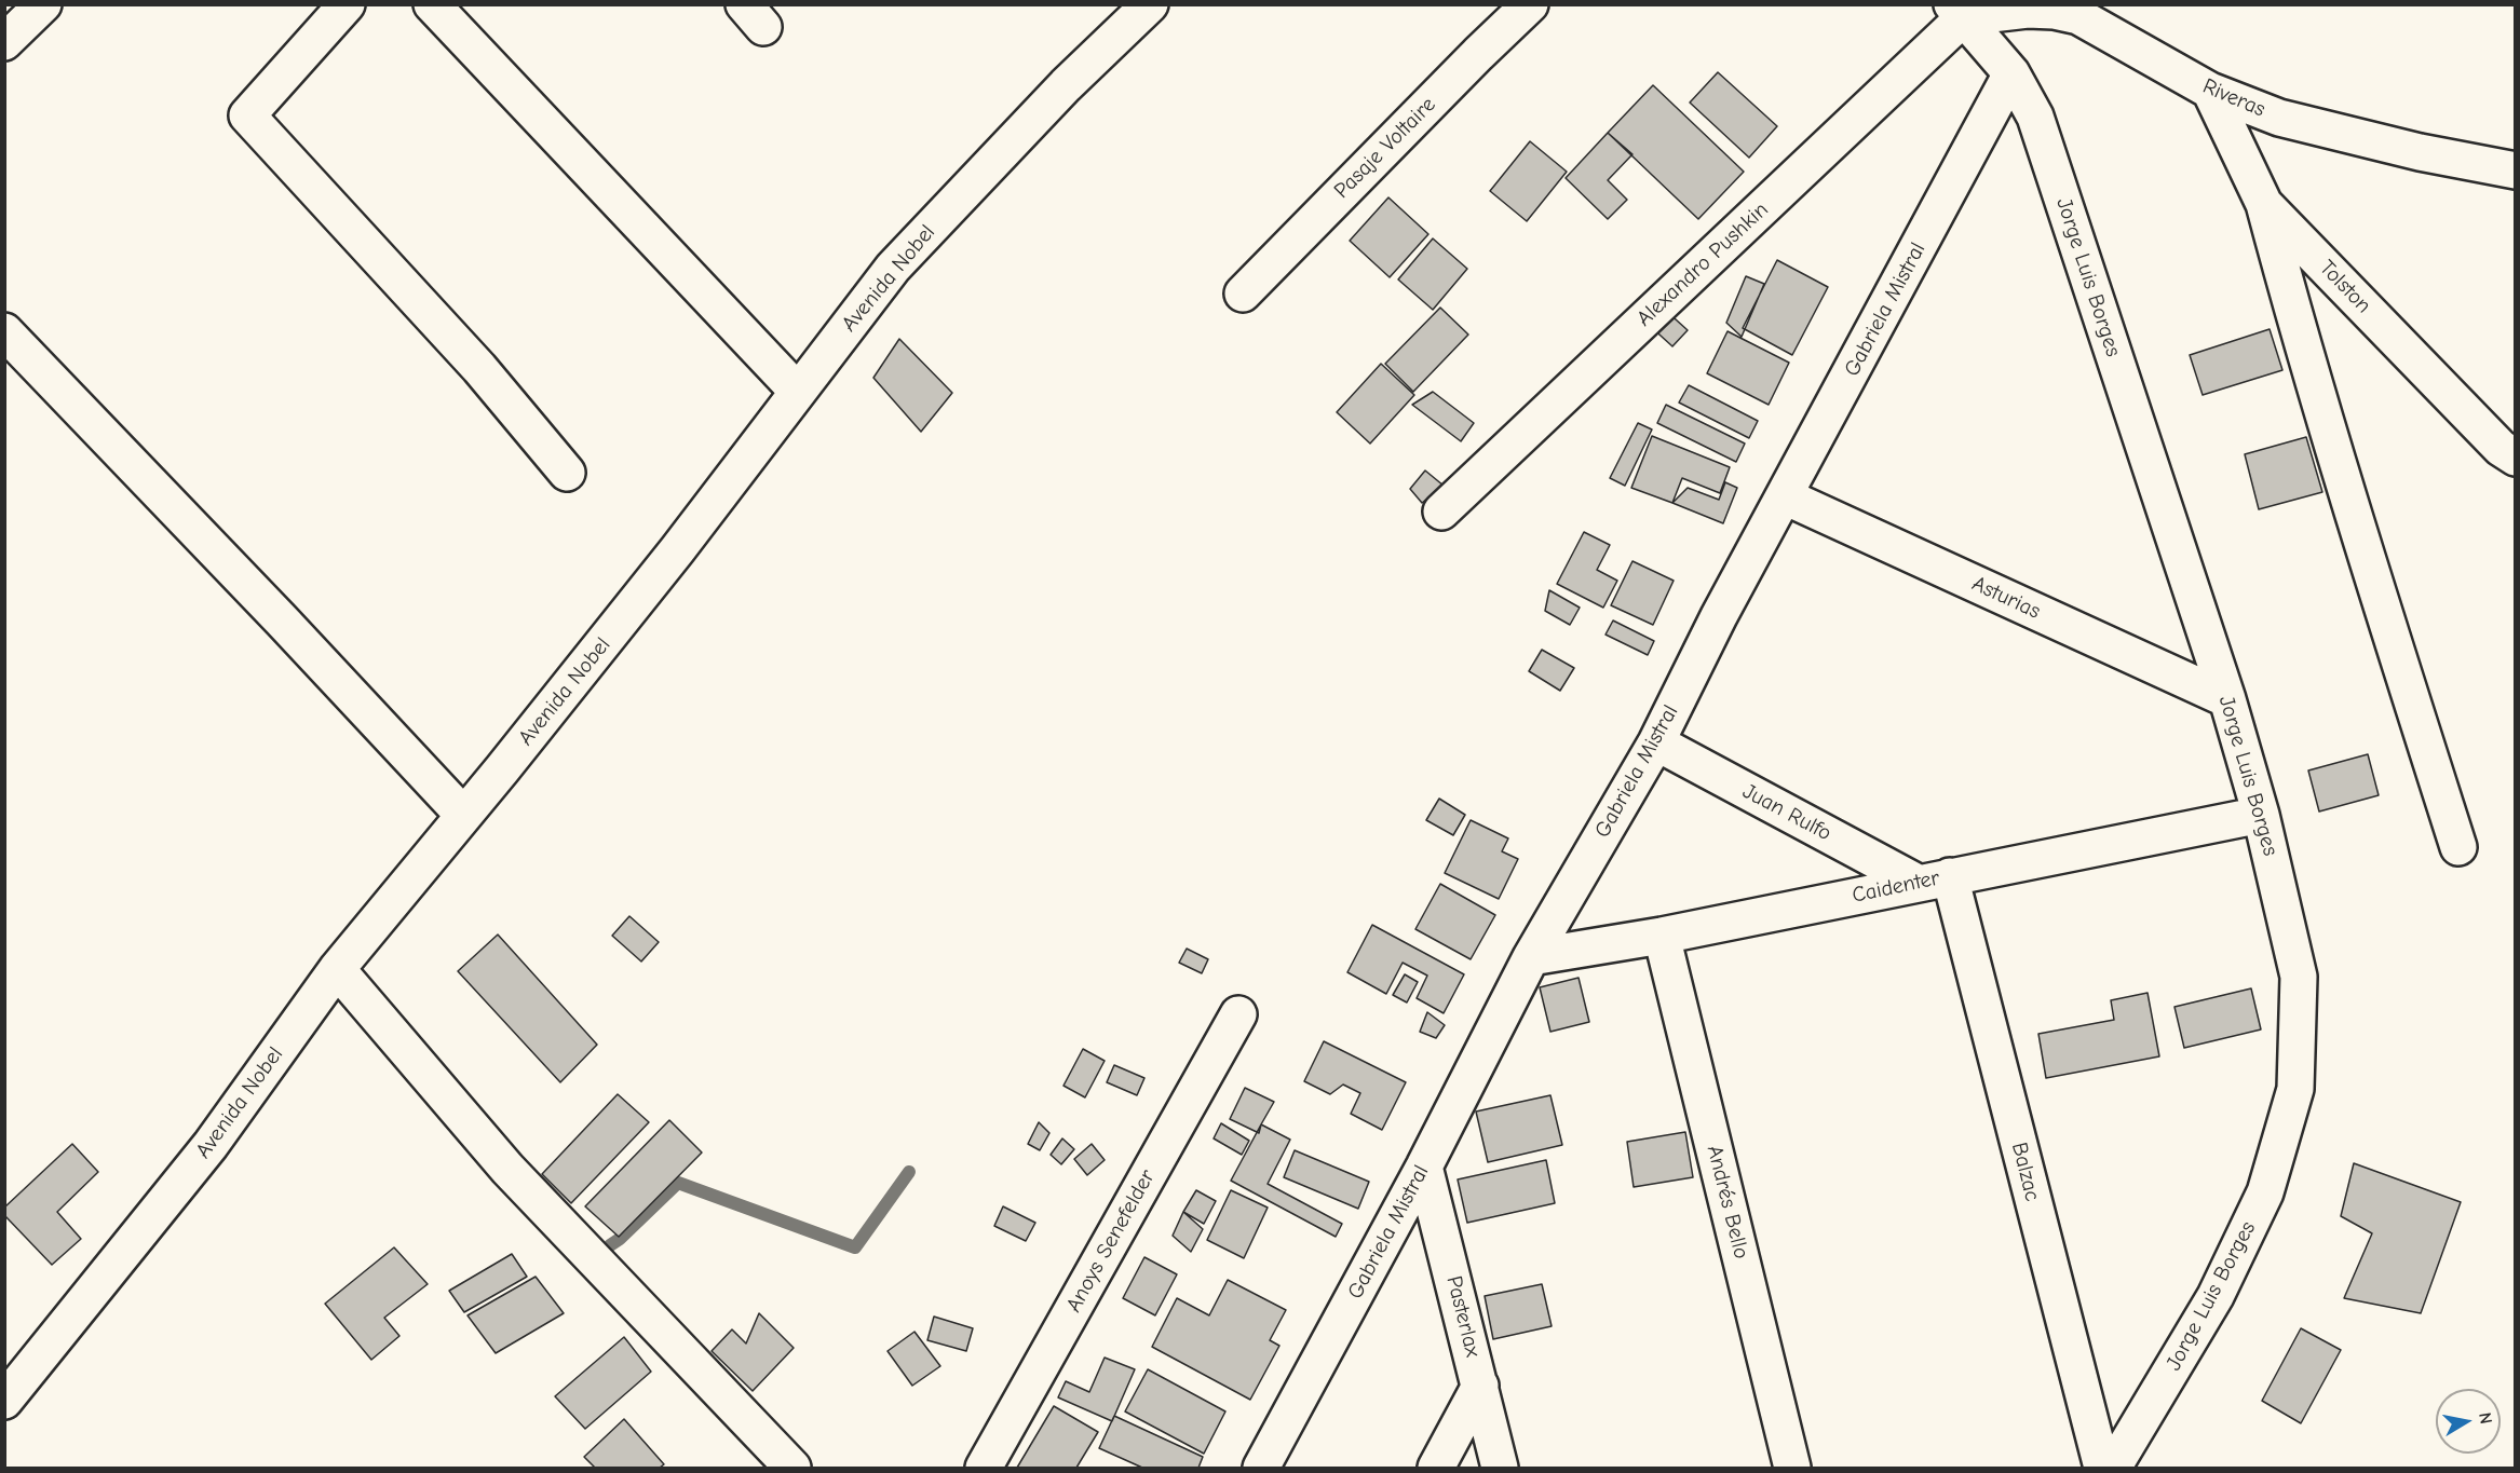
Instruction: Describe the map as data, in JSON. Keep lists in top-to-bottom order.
{
  "streets": {
    "street": [
      "Riveras",
      "Pasaje Voltaire",
      "Alexandro Pushkin",
      "Jorge Luis Borges",
      "Avenida Nobel",
      "Tolston",
      "Gabriela Mistral",
      "Asturias",
      "Juan Rulfo",
      "Caidenter",
      "Balzac",
      "Andrés Bello",
      "Anoys Senefelder",
      "Pasterlax"
    ]
  },
  "crossings": [
    ["Riveras", "Alexandro Pushkin"],
    ["Riveras", "Jorge Luis Borges"],
    ["Riveras", "Tolston"],
    ["Alexandro Pushkin", "Jorge Luis Borges"],
    ["Jorge Luis Borges", "Gabriela Mistral"],
    ["Jorge Luis Borges", "Asturias"],
    ["Jorge Luis Borges", "Caidenter"],
    ["Gabriela Mistral", "Asturias"],
    ["Gabriela Mistral", "Juan Rulfo"],
    ["Gabriela Mistral", "Caidenter"],
    ["Gabriela Mistral", "Pasterlax"],
    ["Juan Rulfo", "Caidenter"],
    ["Juan Rulfo", "Balzac"],
    ["Caidenter", "Balzac"],
    ["Caidenter", "Andrés Bello"]
  ],
  "north": "right"
}
